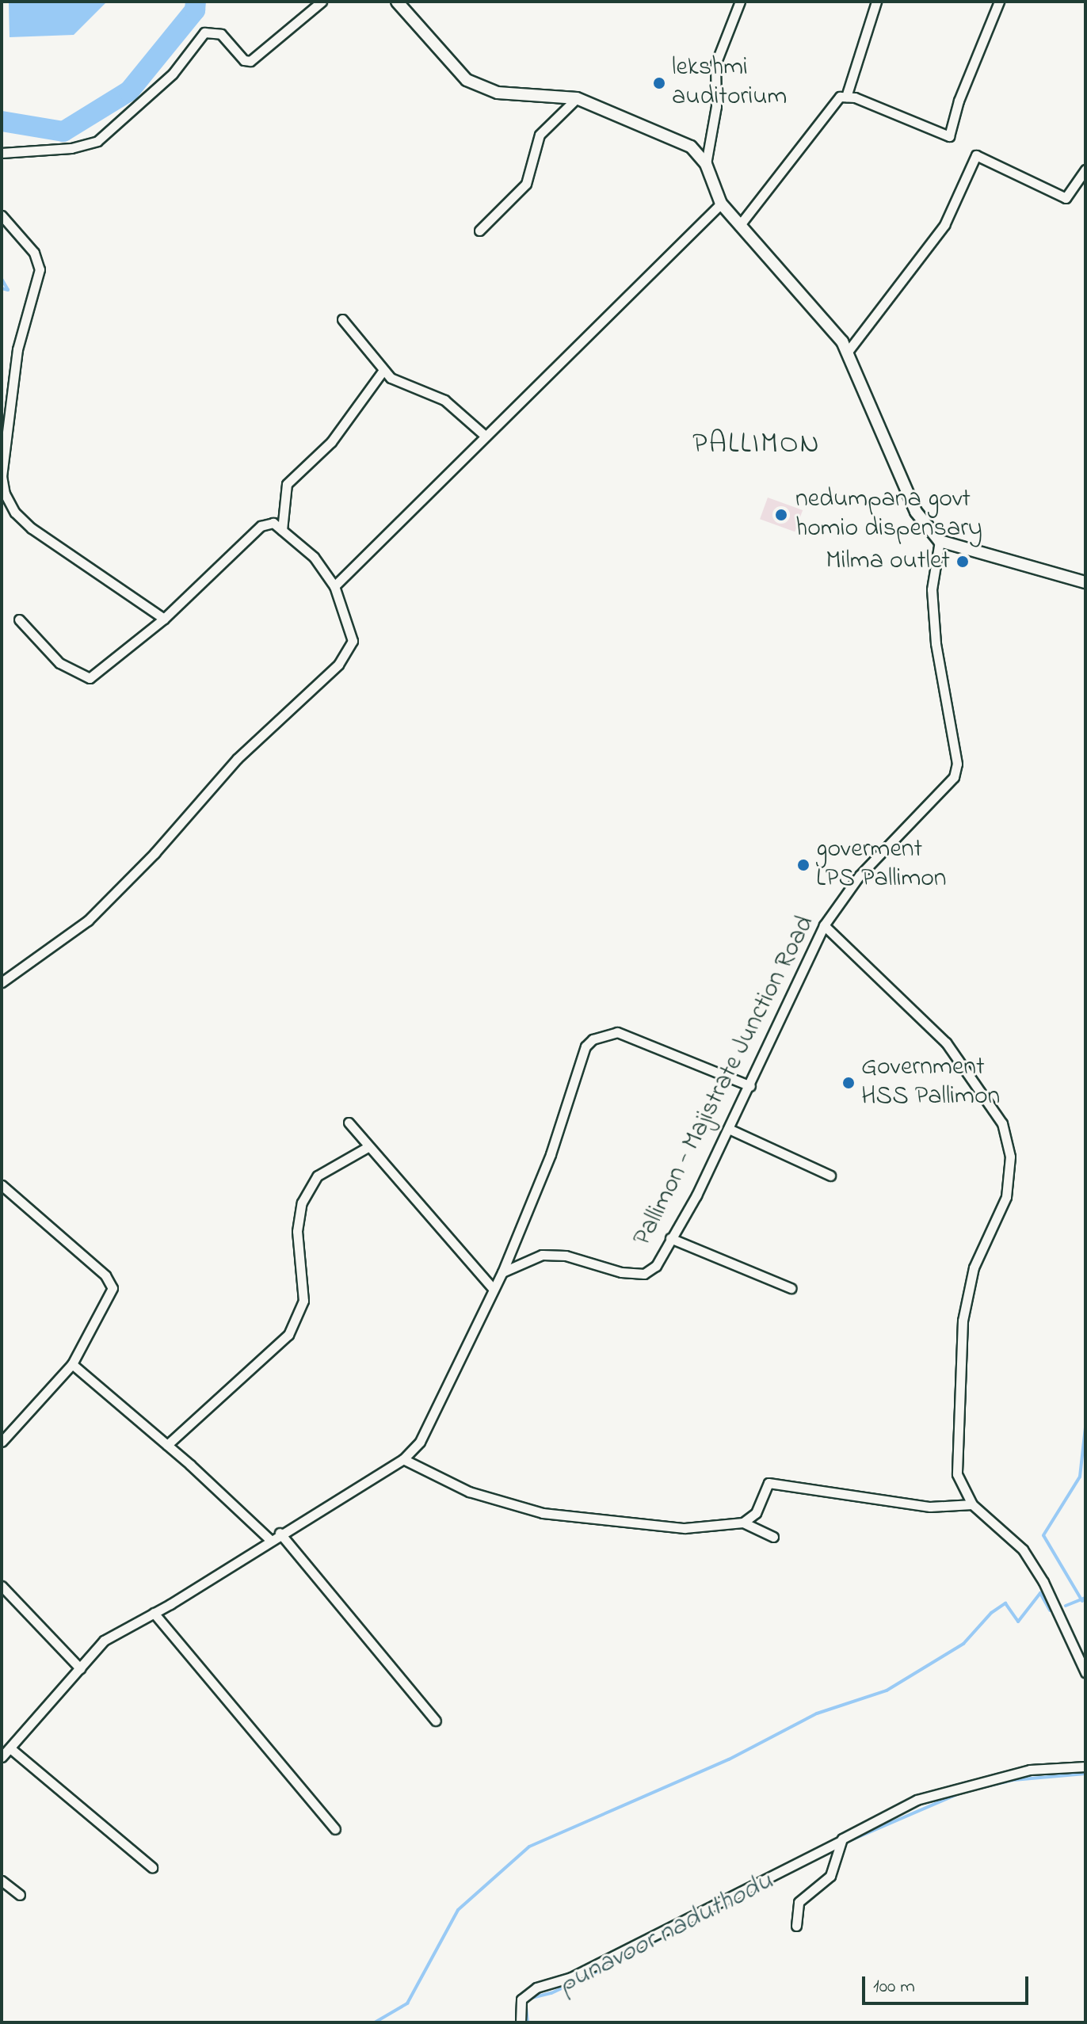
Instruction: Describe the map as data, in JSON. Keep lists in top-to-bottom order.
{
  "streets": {
    "street": ["Pallimon - Majistrate Junction Road"]
  },
  "districts": ["PALLIMON"],
  "water": ["punavoor naduthodu"],
  "places": [
    "lekshmi auditorium",
    "nedumpana govt homio dispensary",
    "Milma outlet",
    "goverment LPS Pallimon",
    "Government HSS Pallimon"
  ],
  "scale_bar": "100 m"
}
